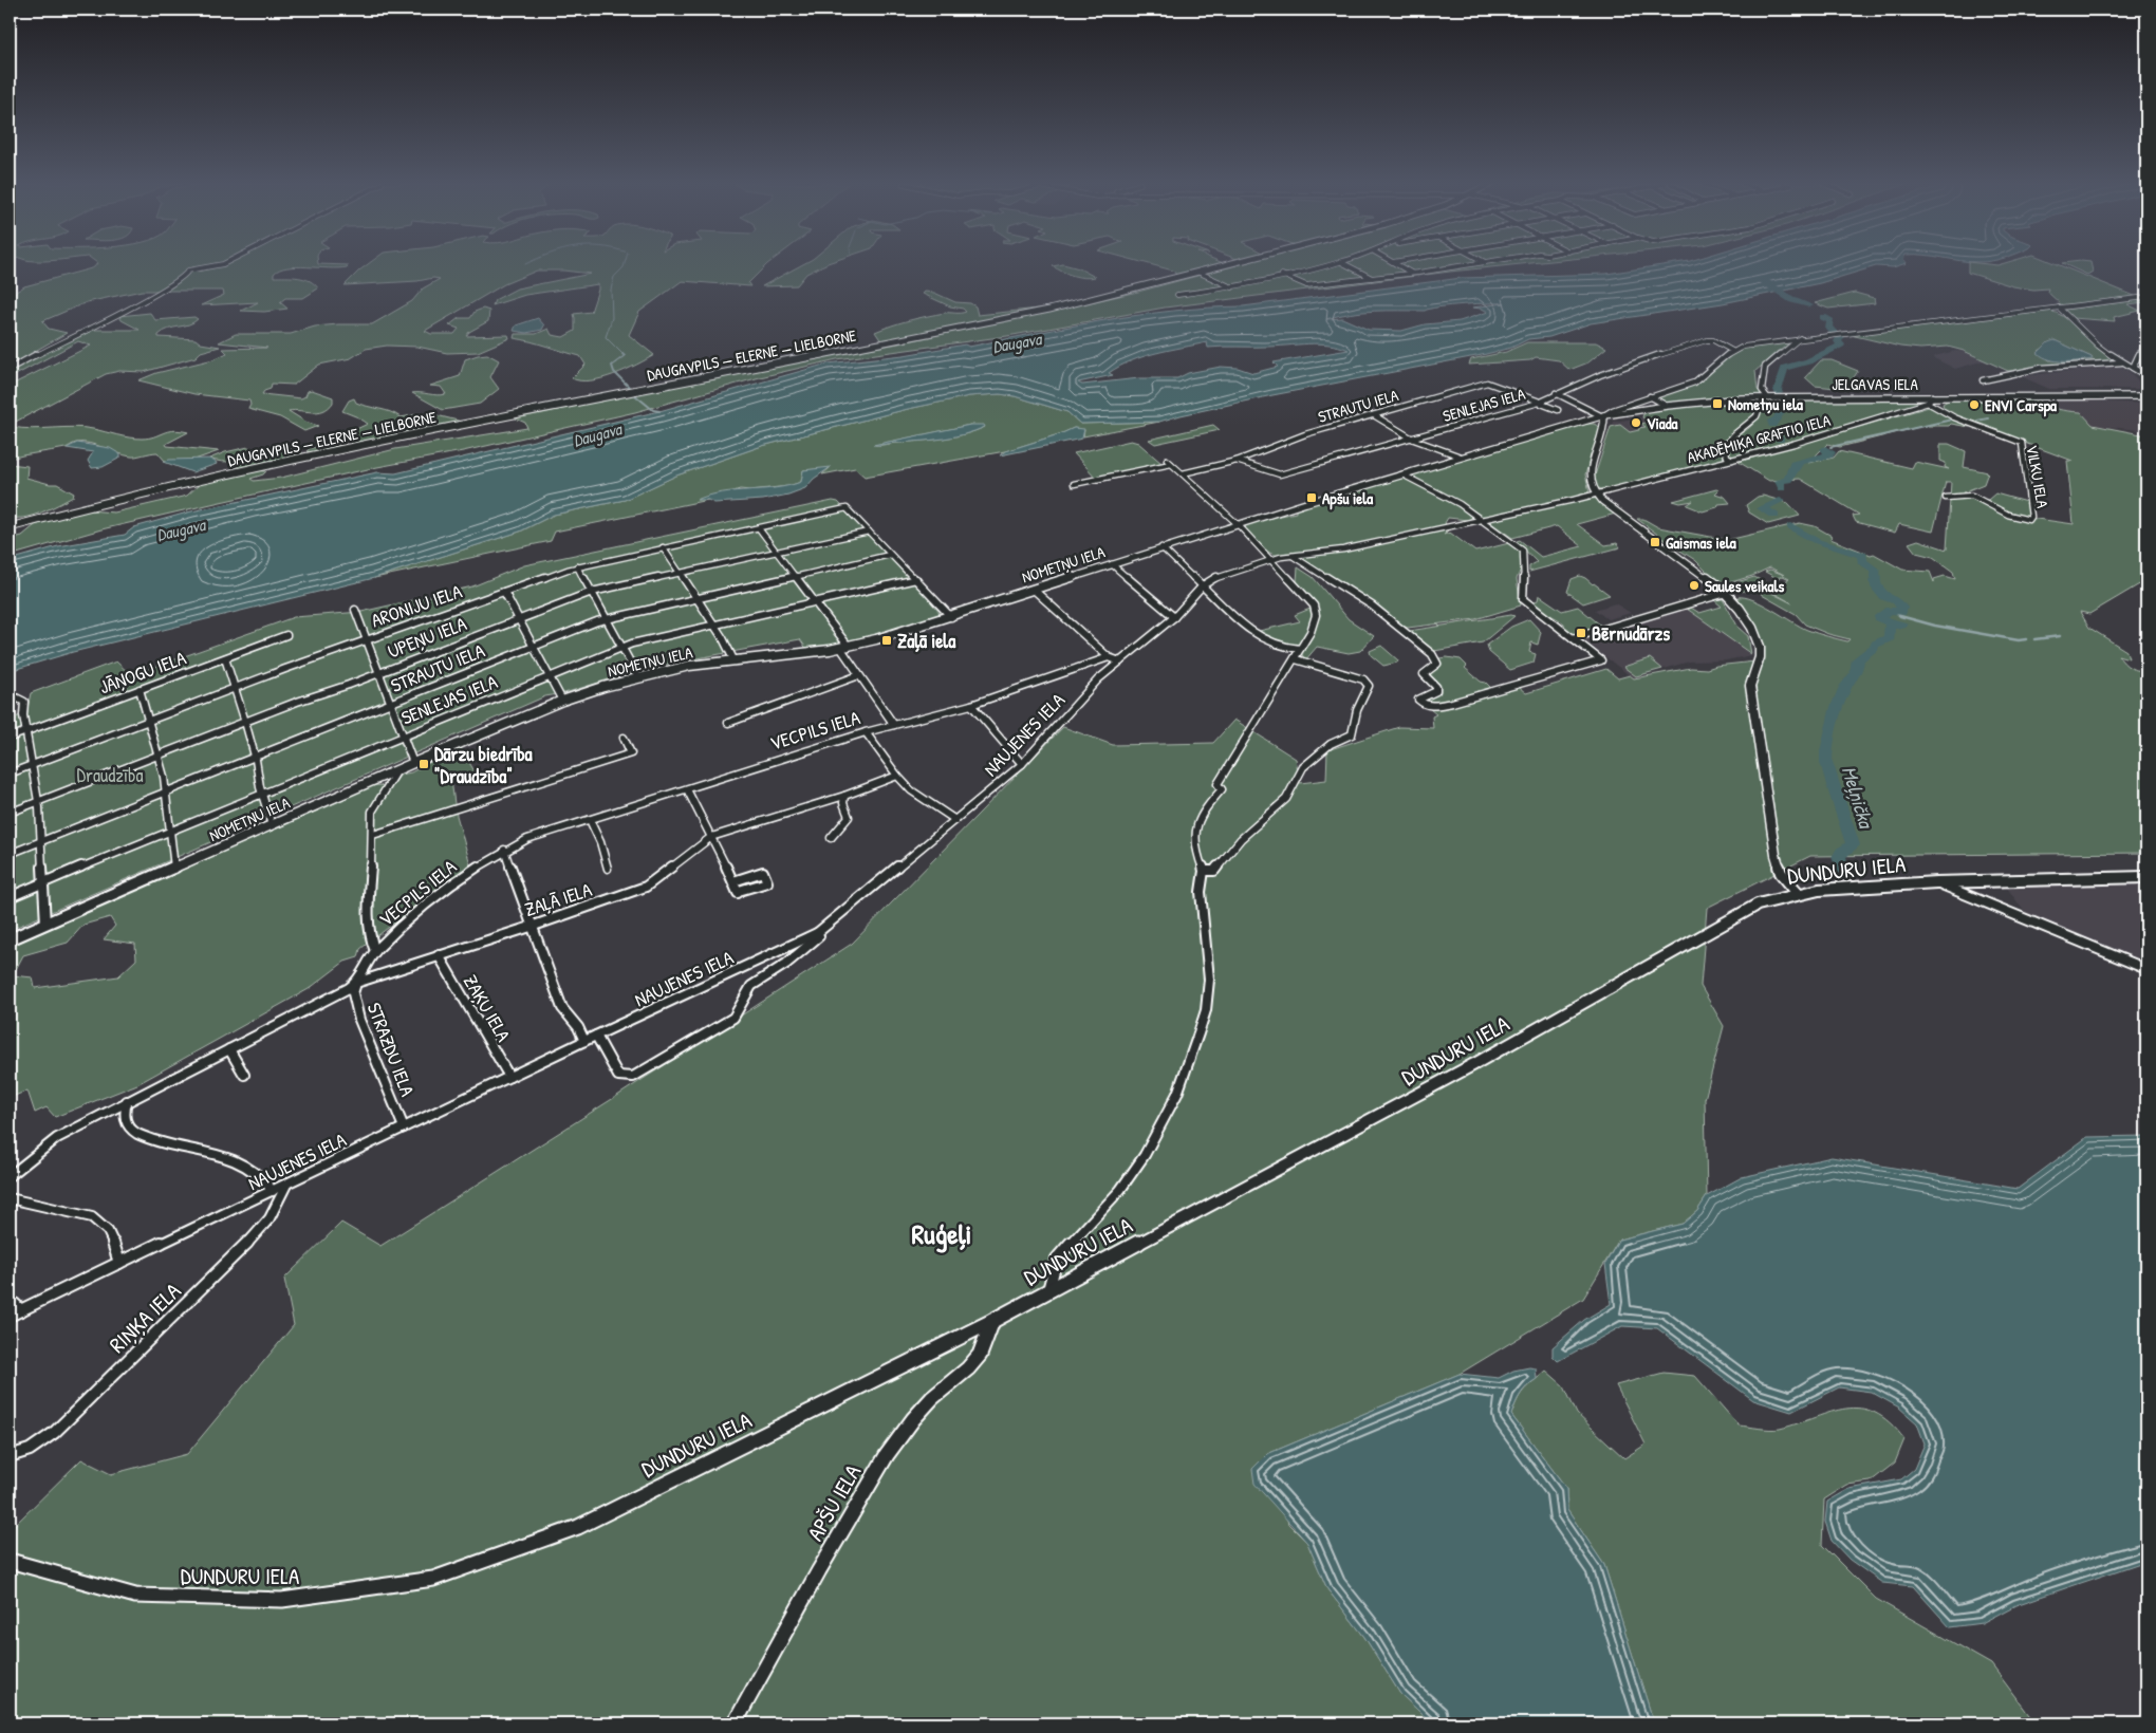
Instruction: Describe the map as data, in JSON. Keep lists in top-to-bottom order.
{
  "streets": {
    "main road": ["DAUGAVPILS — ELERNE — LIELBORNE"],
    "street": [
      "JELGAVAS IELA",
      "SENLEJAS IELA",
      "STRAUTU IELA",
      "AKADĒMIĶA GRAFTIO IELA",
      "VILKU IELA",
      "NOMETŅU IELA",
      "ARONIJU IELA",
      "UPEŅU IELA",
      "JĀŅOGU IELA",
      "VECPILS IELA",
      "NAUJENES IELA",
      "DUNDURU IELA",
      "ZAĻĀ IELA",
      "ZAĶU IELA",
      "STRAZDU IELA",
      "RIŅĶA IELA",
      "APŠU IELA"
    ]
  },
  "crossings": [
    ["JELGAVAS IELA", "AKADĒMIĶA GRAFTIO IELA"],
    ["JELGAVAS IELA", "VILKU IELA"],
    ["JELGAVAS IELA", "NOMETŅU IELA"],
    ["SENLEJAS IELA", "STRAUTU IELA"],
    ["SENLEJAS IELA", "NOMETŅU IELA"],
    ["AKADĒMIĶA GRAFTIO IELA", "VILKU IELA"],
    ["AKADĒMIĶA GRAFTIO IELA", "NAUJENES IELA"],
    ["ARONIJU IELA", "UPEŅU IELA"],
    ["VECPILS IELA", "ZAĻĀ IELA"],
    ["VECPILS IELA", "STRAZDU IELA"],
    ["NAUJENES IELA", "ZAĶU IELA"],
    ["NAUJENES IELA", "STRAZDU IELA"],
    ["NAUJENES IELA", "RIŅĶA IELA"],
    ["DUNDURU IELA", "APŠU IELA"],
    ["ZAĻĀ IELA", "ZAĶU IELA"],
    ["ZAĻĀ IELA", "STRAZDU IELA"]
  ],
  "districts": ["Ruģeļi"],
  "water": ["Daugava", "Meļņička"],
  "parks": ["Draudzība"],
  "places": {
    "transit": [
      "Nometņu iela",
      "Apšu iela",
      "Gaismas iela",
      "Bērnudārzs",
      "Zaļā iela",
      "Dārzu biedrība \"Draudzība\""
    ],
    "other": ["ENVI Carspa", "Viada", "Saules veikals"]
  }
}
